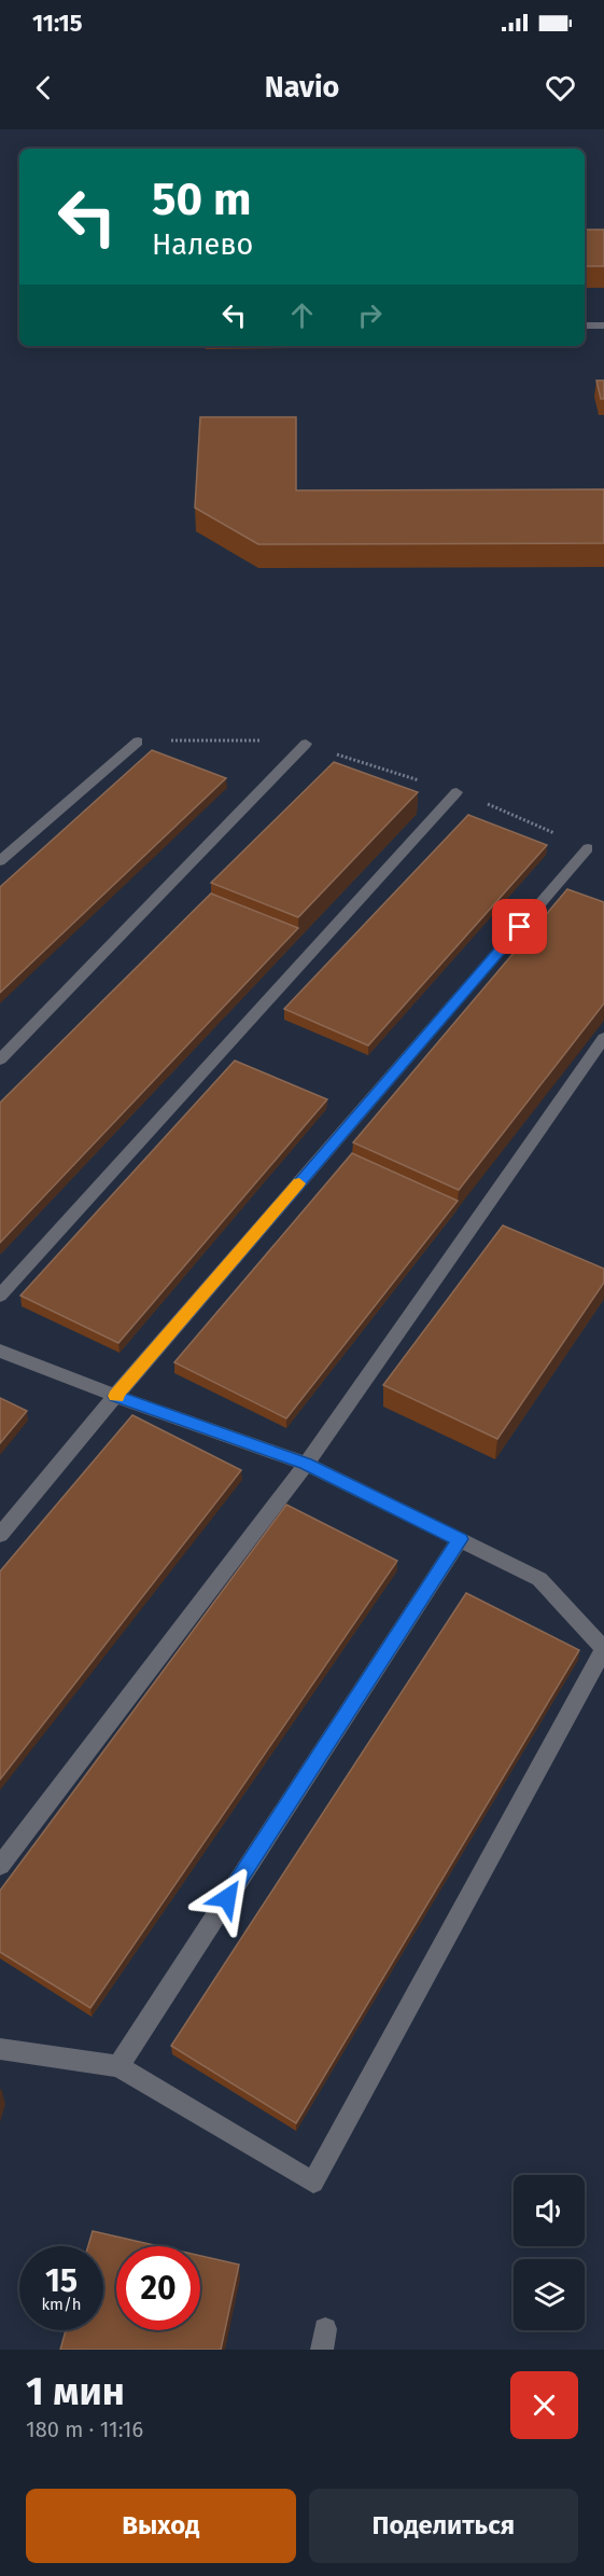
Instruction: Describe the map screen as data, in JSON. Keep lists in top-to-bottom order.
{
  "page": {
    "status": "11:15",
    "header": "Navio",
    "turn": ["50 m", "Налево"],
    "speed": "15 km/h",
    "limit": "20",
    "heading": ["1 мин", "180 m · 11:16"],
    "buttons": ["Выход", "Поделиться"]
  }
}
